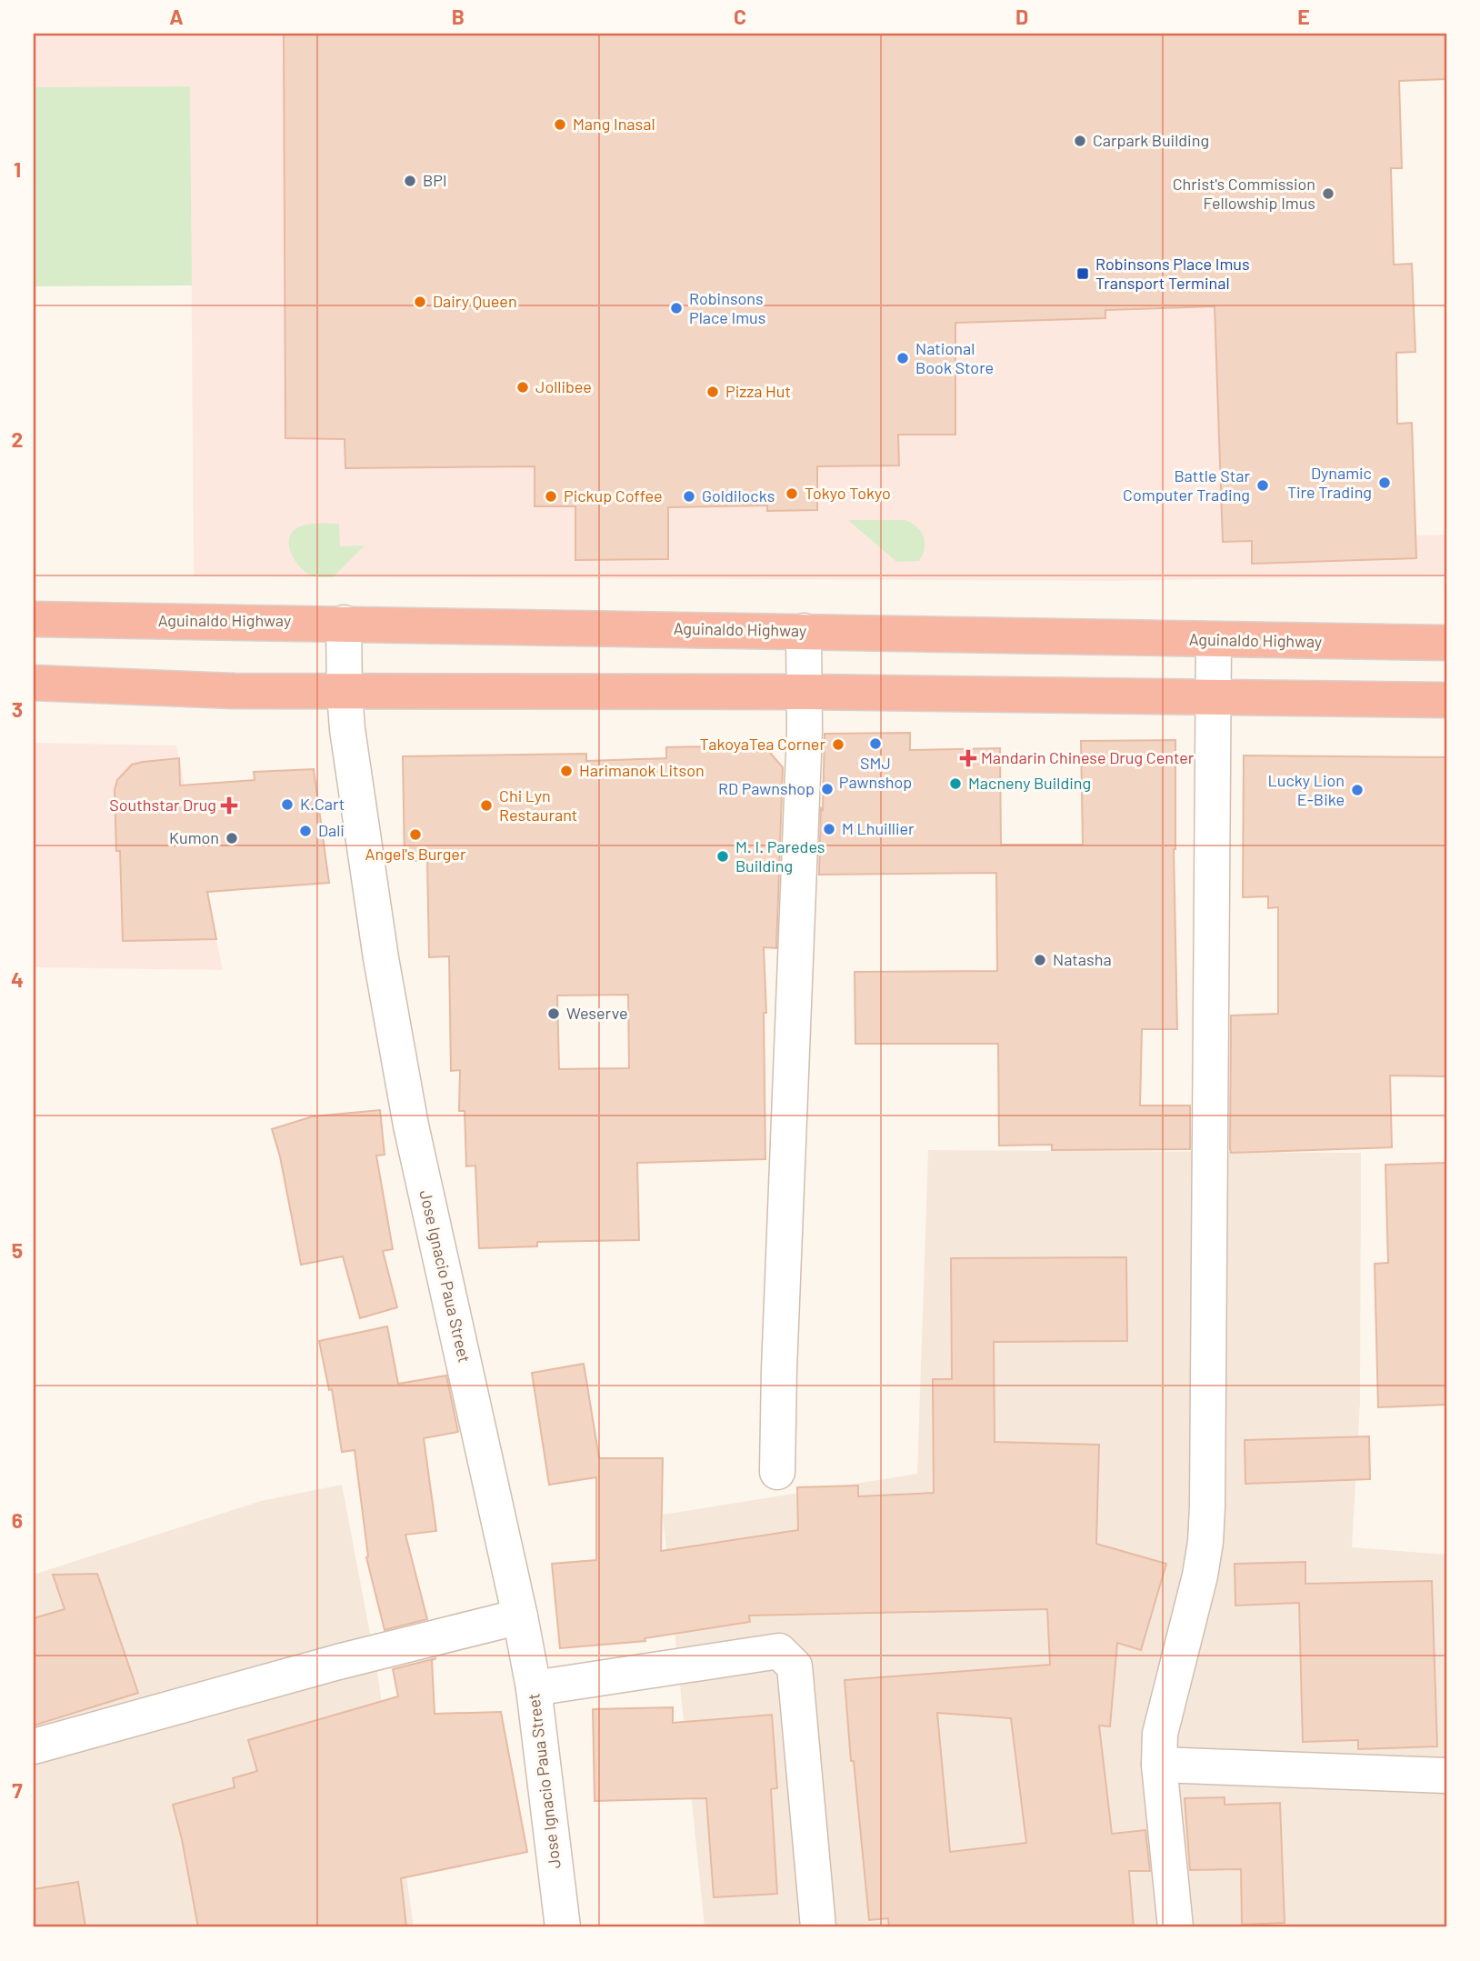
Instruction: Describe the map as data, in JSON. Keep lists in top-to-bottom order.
{
  "streets": {
    "highway": ["Aguinaldo Highway"],
    "street": ["Jose Ignacio Paua Street"]
  },
  "crossings": [
    ["Aguinaldo Highway", "Jose Ignacio Paua Street"]
  ],
  "places": {
    "other": [
      "Mang Inasal",
      "Carpark Building",
      "BPI",
      "Christ's Commission Fellowship Imus",
      "Dairy Queen",
      "Robinsons Place Imus",
      "National Book Store",
      "Jollibee",
      "Pizza Hut",
      "Dynamic Tire Trading",
      "Battle Star Computer Trading",
      "Tokyo Tokyo",
      "Pickup Coffee",
      "Goldilocks",
      "SMJ Pawnshop",
      "TakoyaTea Corner",
      "Harimanok Litson",
      "Macneny Building",
      "RD Pawnshop",
      "Lucky Lion E-Bike",
      "K.Cart",
      "Chi Lyn Restaurant",
      "M Lhuillier",
      "Dali",
      "Angel's Burger",
      "Kumon",
      "M. I. Paredes Building",
      "Natasha",
      "Weserve"
    ],
    "transit": ["Robinsons Place Imus Transport Terminal"],
    "health": ["Mandarin Chinese Drug Center", "Southstar Drug"]
  },
  "grid": {
    "columns": [
      "A",
      "B",
      "C",
      "D",
      "E"
    ],
    "rows": [
      "1",
      "2",
      "3",
      "4",
      "5",
      "6",
      "7"
    ]
  }
}
